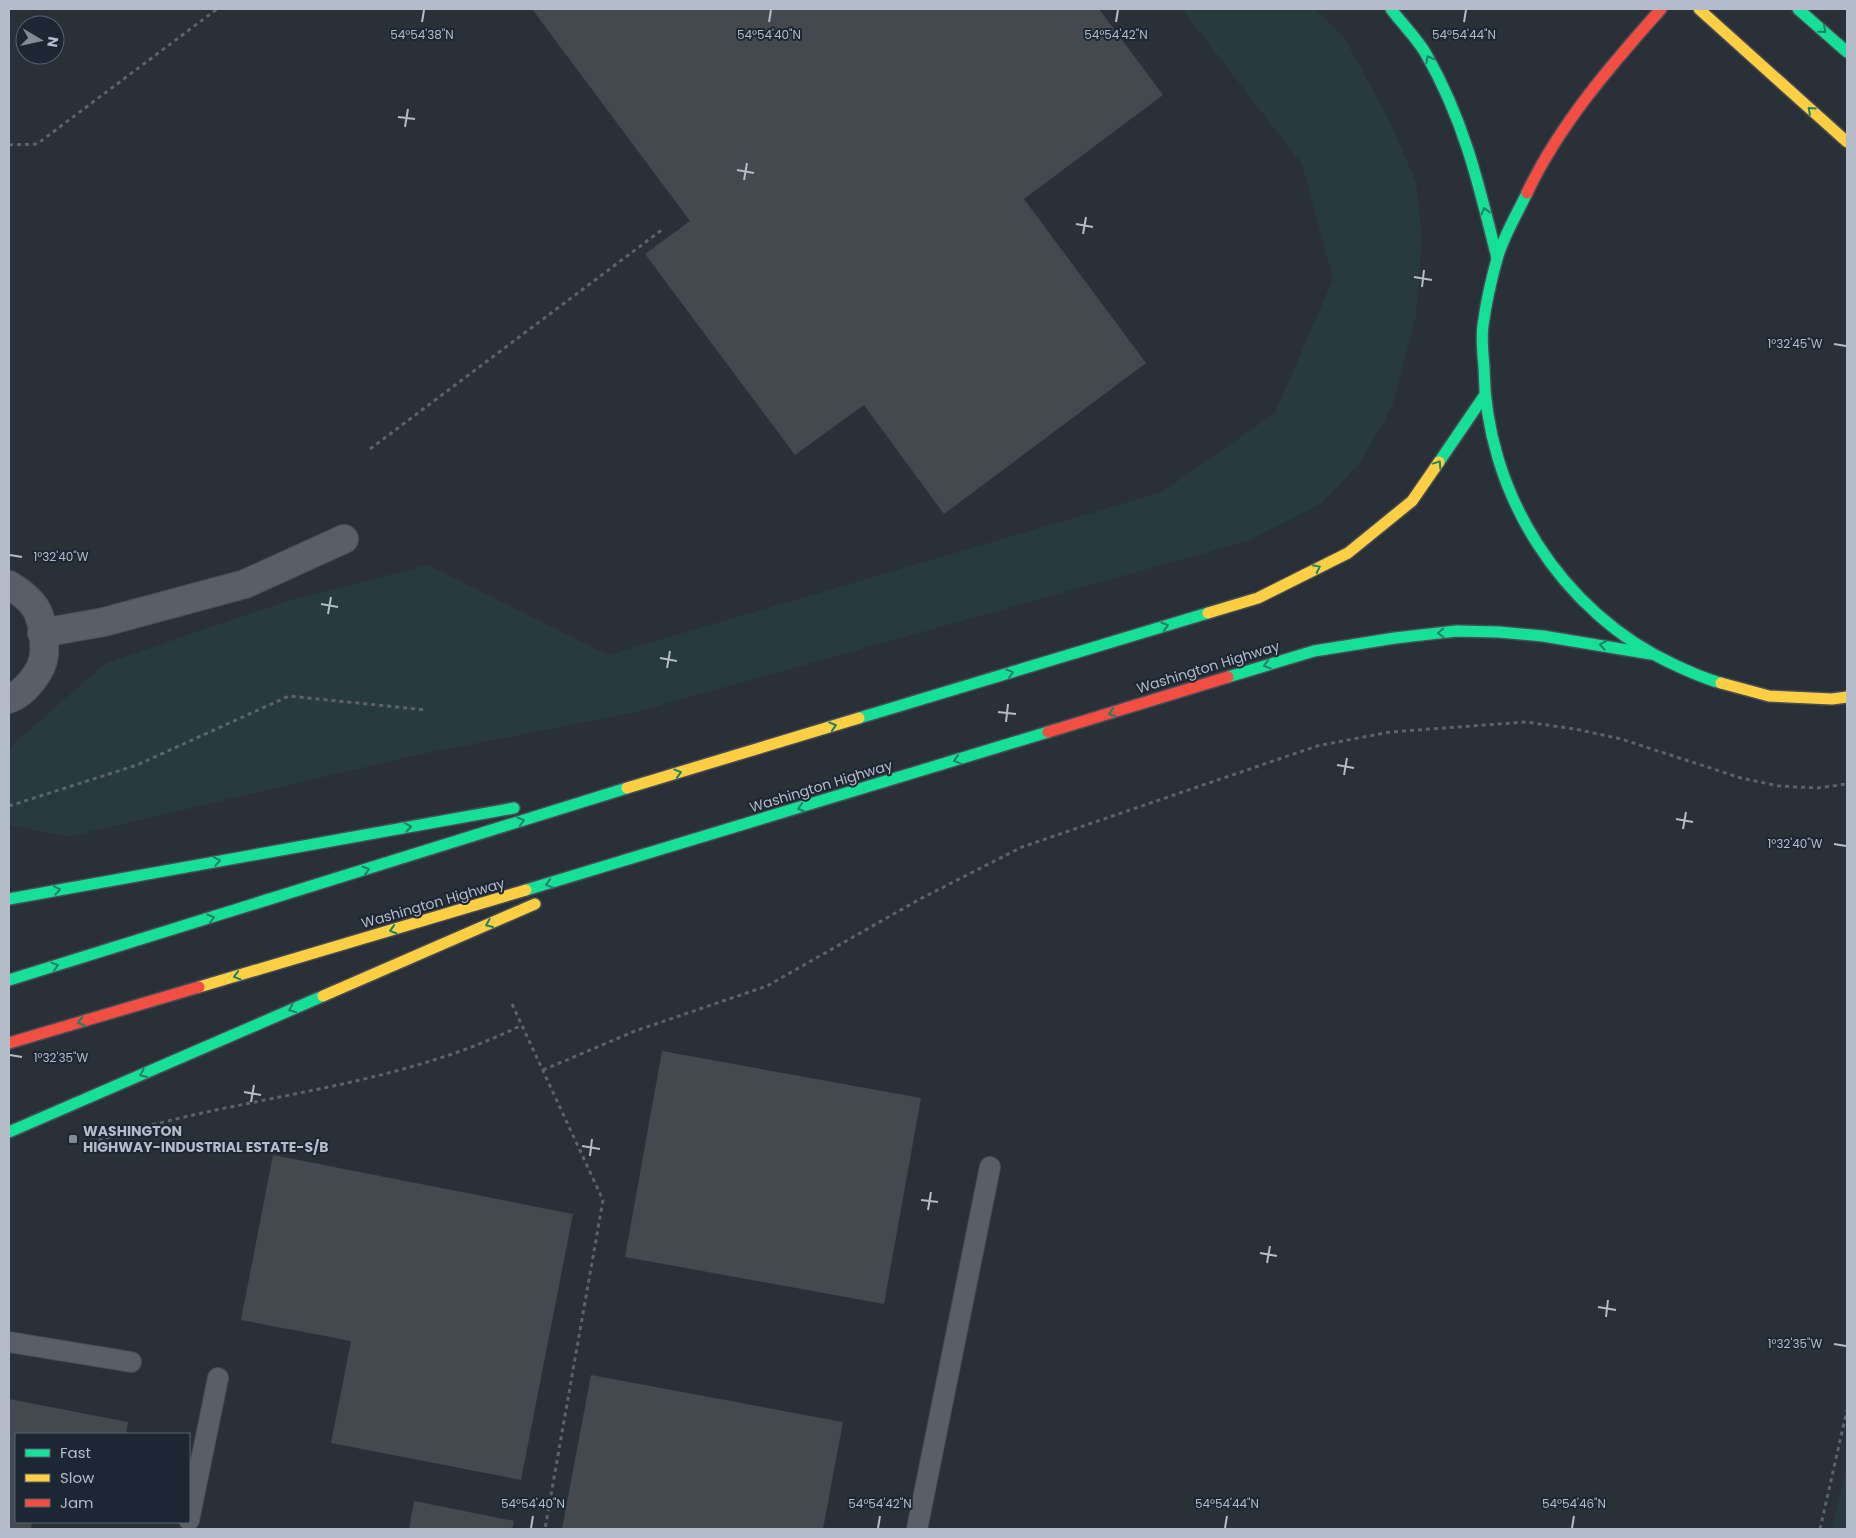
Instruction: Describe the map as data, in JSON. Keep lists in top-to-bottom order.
{
  "streets": {
    "main road": ["Washington Highway"]
  },
  "places": {
    "transit": ["WASHINGTON HIGHWAY-INDUSTRIAL ESTATE-S/B"]
  },
  "legend": ["Fast", "Slow", "Jam"],
  "north": "right",
  "coordinates": [
    "54°54'38\"N",
    "54°54'40\"N",
    "54°54'42\"N",
    "54°54'44\"N",
    "1°32'45\"W",
    "1°32'40\"W",
    "1°32'35\"W",
    "54°54'46\"N"
  ]
}
